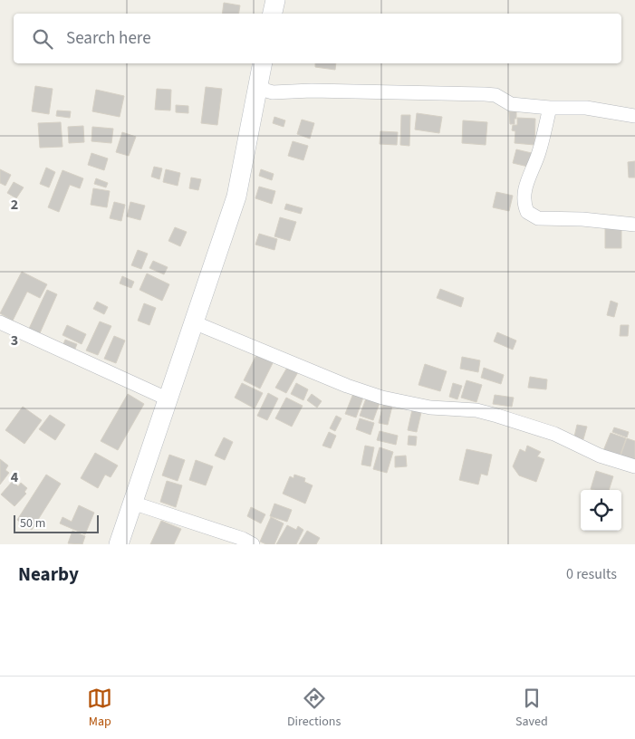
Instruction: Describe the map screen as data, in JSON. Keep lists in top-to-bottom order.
{
  "scale_bar": "50 m",
  "page": {
    "search": "Search here",
    "scale": "50 m",
    "heading": ["Nearby", "0 results"],
    "nav": ["Map", "Directions", "Saved"]
  },
  "grid": {
    "rows": ["2", "3", "4"]
  }
}
